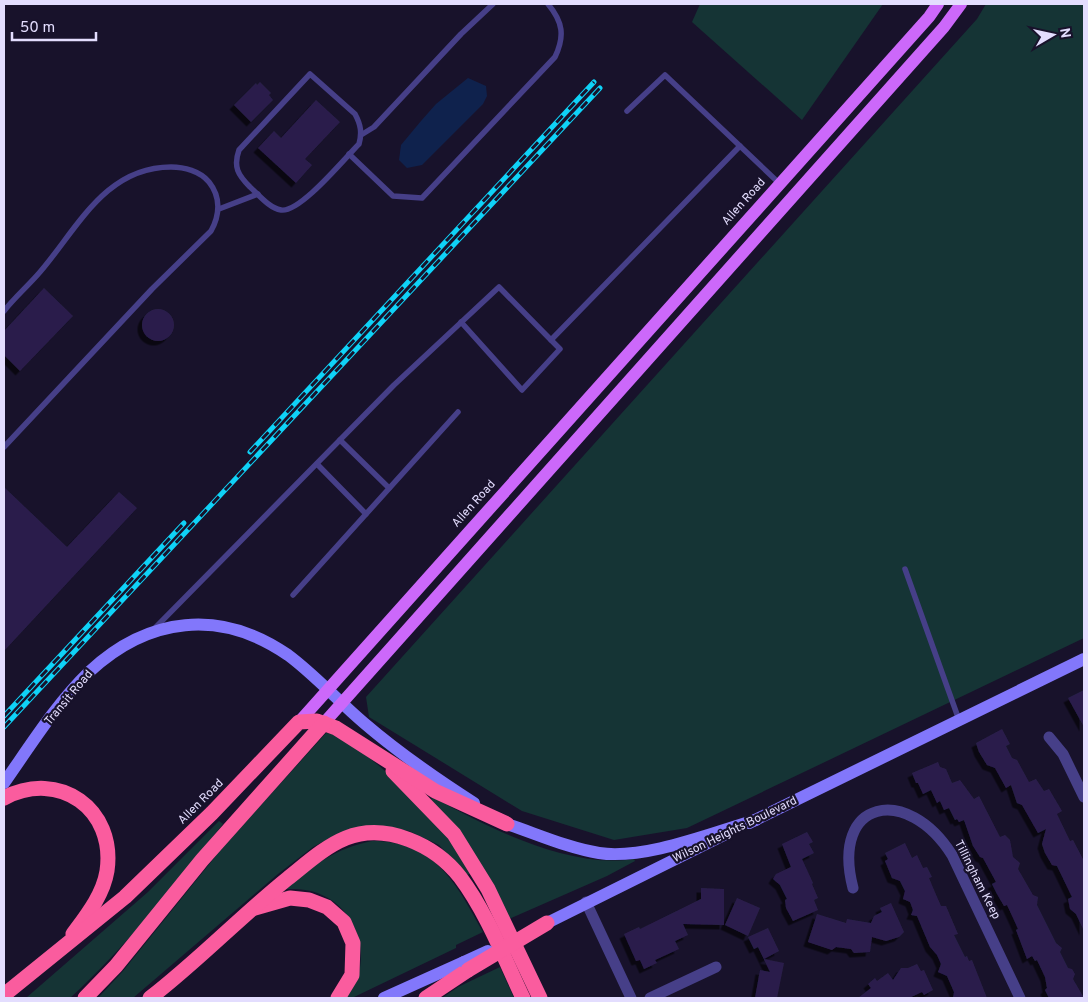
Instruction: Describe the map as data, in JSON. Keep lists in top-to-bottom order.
{
  "streets": {
    "highway": ["Allen Road"],
    "main road": ["Transit Road", "Wilson Heights Boulevard"],
    "street": ["Tillingham Keep"]
  },
  "crossings": [
    ["Allen Road", "Transit Road"],
    ["Transit Road", "Wilson Heights Boulevard"]
  ],
  "scale_bar": "50 m",
  "north": "right"
}
